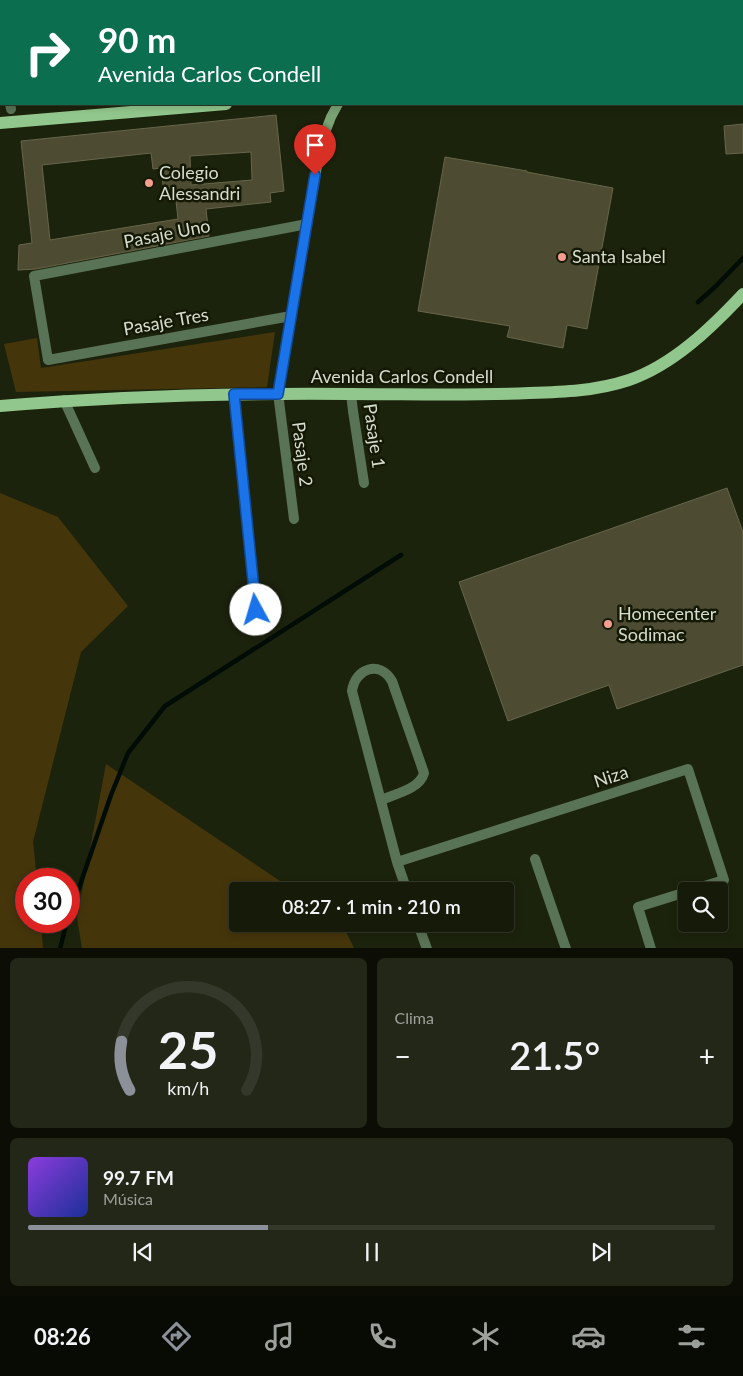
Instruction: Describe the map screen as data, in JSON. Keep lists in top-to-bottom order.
{
  "streets": {
    "main road": ["Avenida Carlos Condell"],
    "street": [
      "Pasaje Uno",
      "Pasaje Tres",
      "Pasaje 1",
      "Pasaje 2",
      "Niza"
    ]
  },
  "crossings": [
    ["Pasaje Uno", "Pasaje Tres"],
    ["Avenida Carlos Condell", "Pasaje 1"],
    ["Avenida Carlos Condell", "Pasaje 2"]
  ],
  "places": ["Colegio Alessandri", "Santa Isabel", "Homecenter Sodimac"],
  "page": {
    "turn": ["90 m", "Avenida Carlos Condell"],
    "limit": "30",
    "trip": "08:27 · 1 min · 210 m",
    "tile": "Clima",
    "heat": ["−", "21.5°", "+"],
    "song": ["99.7 FM", "Música"],
    "tabs": "08:26",
    "gauge": ["25", "km/h"]
  }
}
